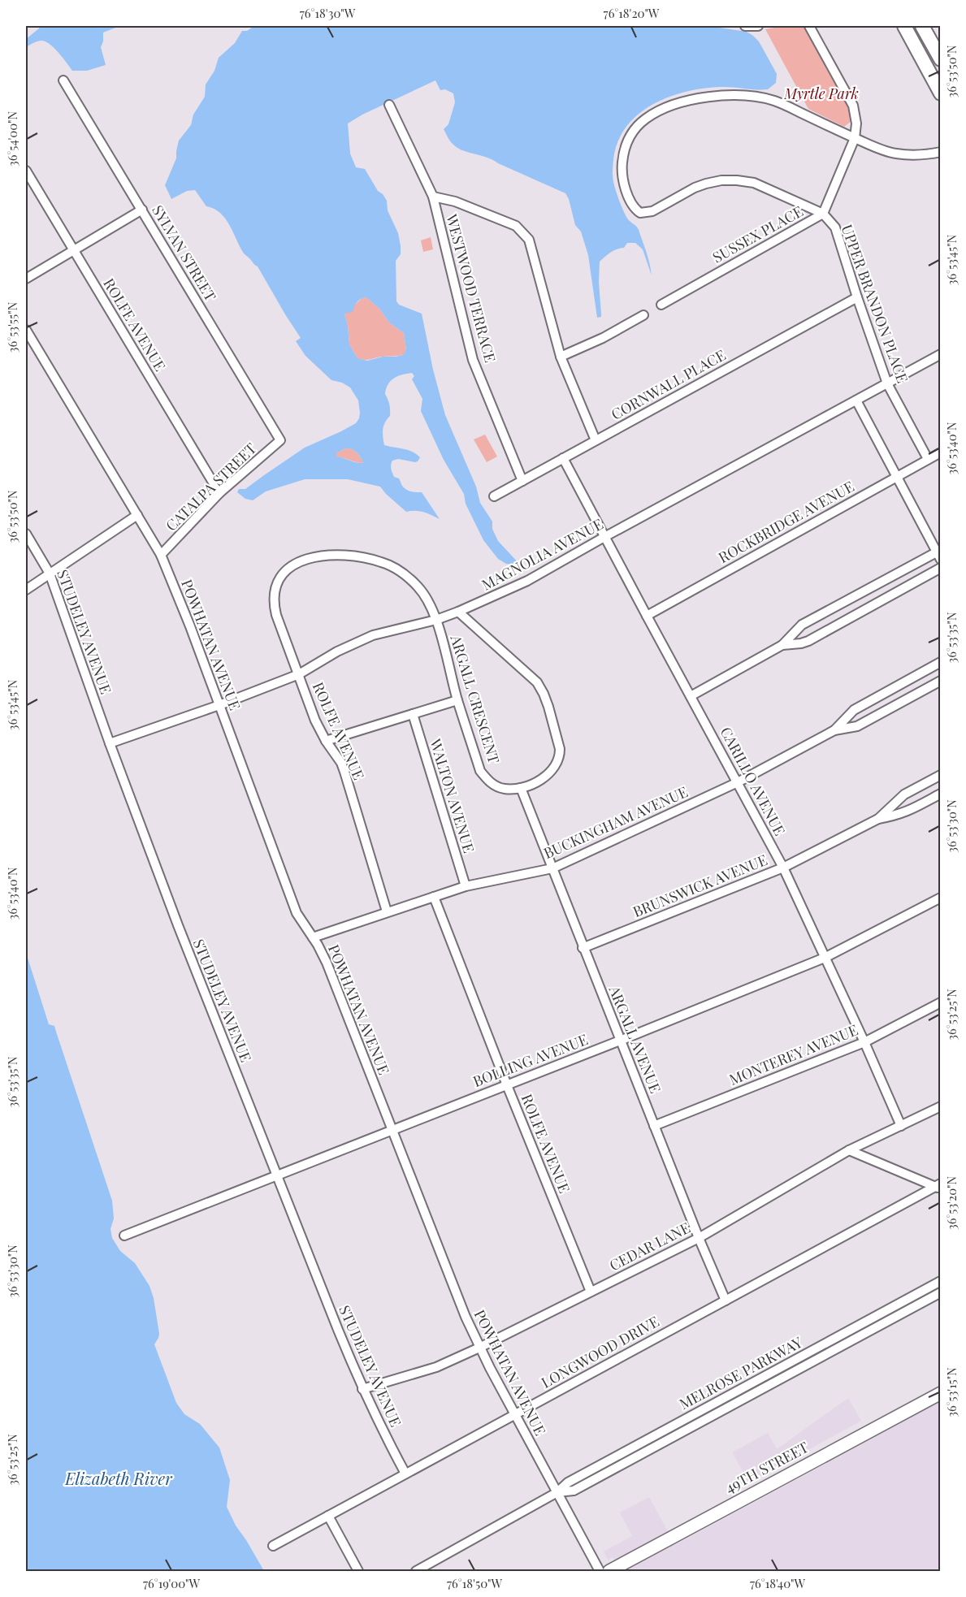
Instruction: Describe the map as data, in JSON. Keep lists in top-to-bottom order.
{
  "streets": {
    "street": [
      "SUSSEX PLACE",
      "SYLVAN STREET",
      "WESTWOOD TERRACE",
      "UPPER BRANDON PLACE",
      "ROLFE AVENUE",
      "CORNWALL PLACE",
      "CATALPA STREET",
      "ROCKBRIDGE AVENUE",
      "MAGNOLIA AVENUE",
      "STUDELEY AVENUE",
      "POWHATAN AVENUE",
      "ARGALL CRESCENT",
      "CARILLO AVENUE",
      "WALTON AVENUE",
      "BUCKINGHAM AVENUE",
      "BRUNSWICK AVENUE",
      "ARGALL AVENUE",
      "MONTEREY AVENUE",
      "BOLLING AVENUE",
      "CEDAR LANE",
      "LONGWOOD DRIVE",
      "MELROSE PARKWAY",
      "49TH STREET"
    ]
  },
  "crossings": [
    ["SUSSEX PLACE", "UPPER BRANDON PLACE"],
    ["SYLVAN STREET", "CATALPA STREET"],
    ["WESTWOOD TERRACE", "CORNWALL PLACE"],
    ["UPPER BRANDON PLACE", "CORNWALL PLACE"],
    ["UPPER BRANDON PLACE", "ROCKBRIDGE AVENUE"],
    ["UPPER BRANDON PLACE", "MAGNOLIA AVENUE"],
    ["ROLFE AVENUE", "CATALPA STREET"],
    ["ROLFE AVENUE", "MAGNOLIA AVENUE"],
    ["ROLFE AVENUE", "ARGALL CRESCENT"],
    ["ROLFE AVENUE", "BUCKINGHAM AVENUE"],
    ["ROLFE AVENUE", "BOLLING AVENUE"],
    ["ROLFE AVENUE", "CEDAR LANE"],
    ["CORNWALL PLACE", "CARILLO AVENUE"],
    ["CATALPA STREET", "POWHATAN AVENUE"],
    ["ROCKBRIDGE AVENUE", "CARILLO AVENUE"],
    ["MAGNOLIA AVENUE", "STUDELEY AVENUE"],
    ["MAGNOLIA AVENUE", "POWHATAN AVENUE"],
    ["MAGNOLIA AVENUE", "ARGALL CRESCENT"],
    ["MAGNOLIA AVENUE", "CARILLO AVENUE"],
    ["STUDELEY AVENUE", "BOLLING AVENUE"],
    ["STUDELEY AVENUE", "CEDAR LANE"],
    ["STUDELEY AVENUE", "LONGWOOD DRIVE"],
    ["POWHATAN AVENUE", "BUCKINGHAM AVENUE"],
    ["POWHATAN AVENUE", "BOLLING AVENUE"],
    ["POWHATAN AVENUE", "CEDAR LANE"],
    ["POWHATAN AVENUE", "LONGWOOD DRIVE"],
    ["POWHATAN AVENUE", "MELROSE PARKWAY"],
    ["ARGALL CRESCENT", "ARGALL AVENUE"],
    ["CARILLO AVENUE", "BUCKINGHAM AVENUE"],
    ["CARILLO AVENUE", "BRUNSWICK AVENUE"],
    ["CARILLO AVENUE", "MONTEREY AVENUE"],
    ["CARILLO AVENUE", "BOLLING AVENUE"],
    ["CARILLO AVENUE", "CEDAR LANE"],
    ["WALTON AVENUE", "BUCKINGHAM AVENUE"],
    ["BUCKINGHAM AVENUE", "ARGALL AVENUE"],
    ["BRUNSWICK AVENUE", "ARGALL AVENUE"],
    ["ARGALL AVENUE", "MONTEREY AVENUE"],
    ["ARGALL AVENUE", "BOLLING AVENUE"],
    ["ARGALL AVENUE", "CEDAR LANE"],
    ["ARGALL AVENUE", "LONGWOOD DRIVE"]
  ],
  "water": ["Elizabeth River"],
  "parks": ["Myrtle Park"],
  "coordinates": [
    "76°18'30\"W",
    "76°18'20\"W",
    "36°53'50\"N",
    "36°54'00\"N",
    "36°53'45\"N",
    "36°53'55\"N",
    "36°53'40\"N",
    "36°53'35\"N",
    "36°53'30\"N",
    "36°53'25\"N",
    "36°53'20\"N",
    "36°53'15\"N",
    "76°19'00\"W",
    "76°18'50\"W",
    "76°18'40\"W"
  ]
}
